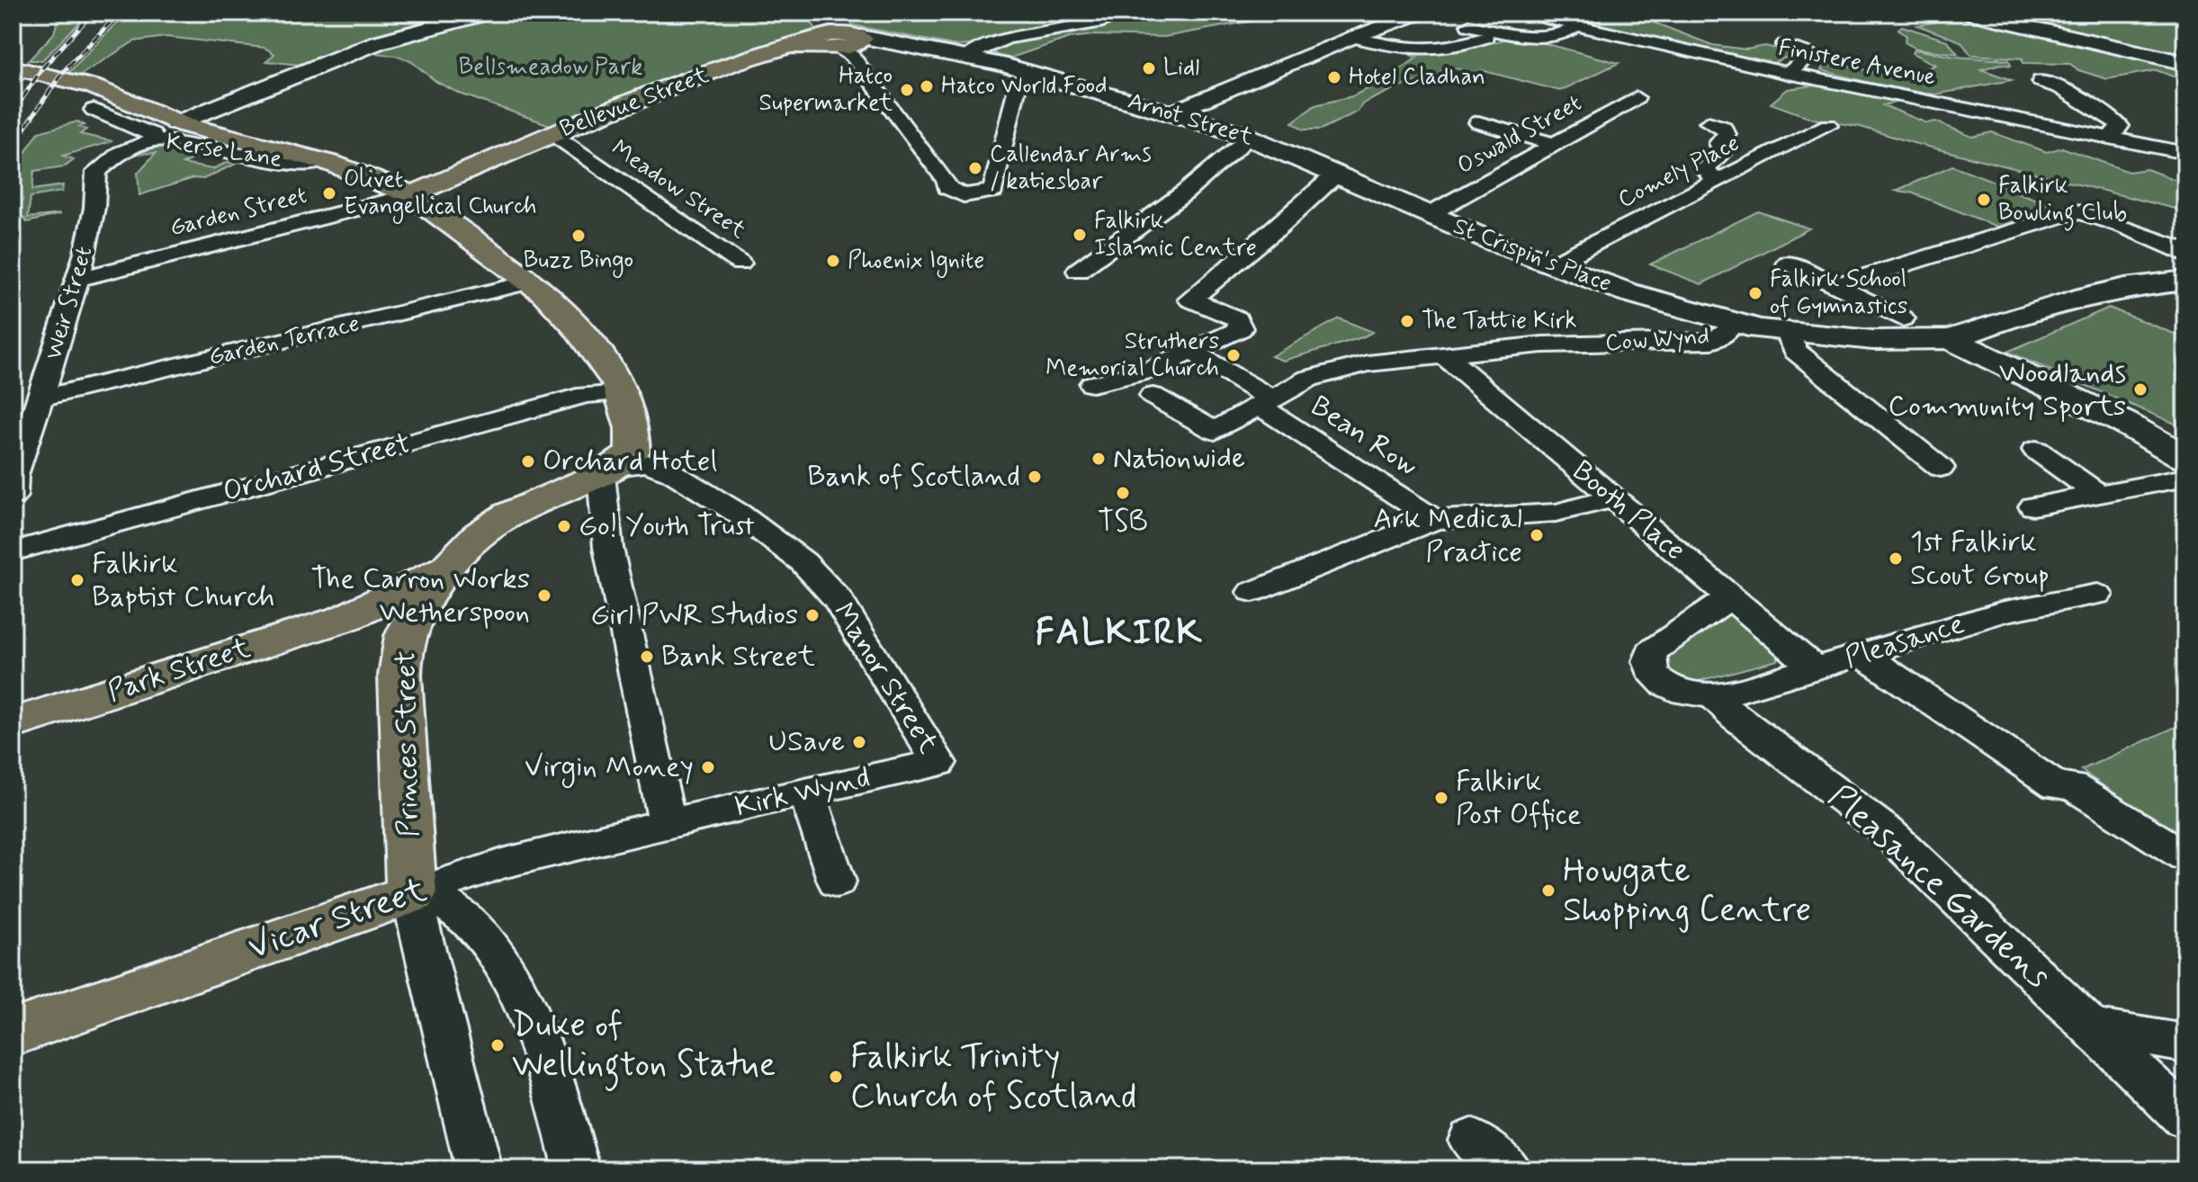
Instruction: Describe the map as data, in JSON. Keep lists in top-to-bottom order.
{
  "streets": {
    "main road": [
      "Bellevue Street",
      "Arnot Street",
      "Kerse Lane",
      "St Crispin's Place",
      "Cow Wynd",
      "Park Street",
      "Princes Street",
      "Vicar Street"
    ],
    "street": [
      "Finistere Avenue",
      "Oswald Street",
      "Comely Place",
      "Meadow Street",
      "Garden Street",
      "Weir Street",
      "Garden Terrace",
      "Bean Row",
      "Orchard Street",
      "Booth Place",
      "Pleasance",
      "Manor Street",
      "Kirk Wynd",
      "Pleasance Gardens"
    ]
  },
  "crossings": [
    ["Bellevue Street", "Arnot Street"],
    ["Bellevue Street", "Kerse Lane"],
    ["Bellevue Street", "Meadow Street"],
    ["Bellevue Street", "Garden Street"],
    ["Arnot Street", "St Crispin's Place"],
    ["Oswald Street", "St Crispin's Place"],
    ["Kerse Lane", "Garden Street"],
    ["Kerse Lane", "Weir Street"],
    ["Kerse Lane", "Garden Terrace"],
    ["Kerse Lane", "Orchard Street"],
    ["Kerse Lane", "Manor Street"],
    ["Kerse Lane", "Princes Street"],
    ["Comely Place", "St Crispin's Place"],
    ["Garden Street", "Weir Street"],
    ["St Crispin's Place", "Cow Wynd"],
    ["Weir Street", "Garden Terrace"],
    ["Cow Wynd", "Bean Row"],
    ["Cow Wynd", "Booth Place"],
    ["Booth Place", "Pleasance"],
    ["Pleasance", "Pleasance Gardens"],
    ["Park Street", "Princes Street"],
    ["Manor Street", "Princes Street"],
    ["Manor Street", "Kirk Wynd"],
    ["Princes Street", "Vicar Street"],
    ["Kirk Wynd", "Vicar Street"]
  ],
  "districts": ["FALKIRK"],
  "parks": ["Bellsmeadow Park"],
  "places": [
    "Lidl",
    "Hotel Cladhan",
    "Hatco World Food",
    "Hatco Supermarket",
    "Callendar Arms / katiesbar",
    "Olivet Evangellical Church",
    "Falkirk Bowling Club",
    "Falkirk Islamic Centre",
    "Buzz Bingo",
    "Phoenix Ignite",
    "Falkirk School of Gymnastics",
    "The Tattie Kirk",
    "Struthers Memorial Church",
    "Woodlands Community Sports",
    "Nationwide",
    "Orchard Hotel",
    "Bank of Scotland",
    "TSB",
    "Go! Youth Trust",
    "Ark Medical Practice",
    "1st Falkirk Scout Group",
    "Falkirk Baptist Church",
    "The Carron Works Wetherspoon",
    "Girl PWR Studios",
    "Bank Street",
    "USave",
    "Virgin Money",
    "Falkirk Post Office",
    "Howgate Shopping Centre",
    "Duke of Wellington Statue",
    "Falkirk Trinity Church of Scotland"
  ]
}
